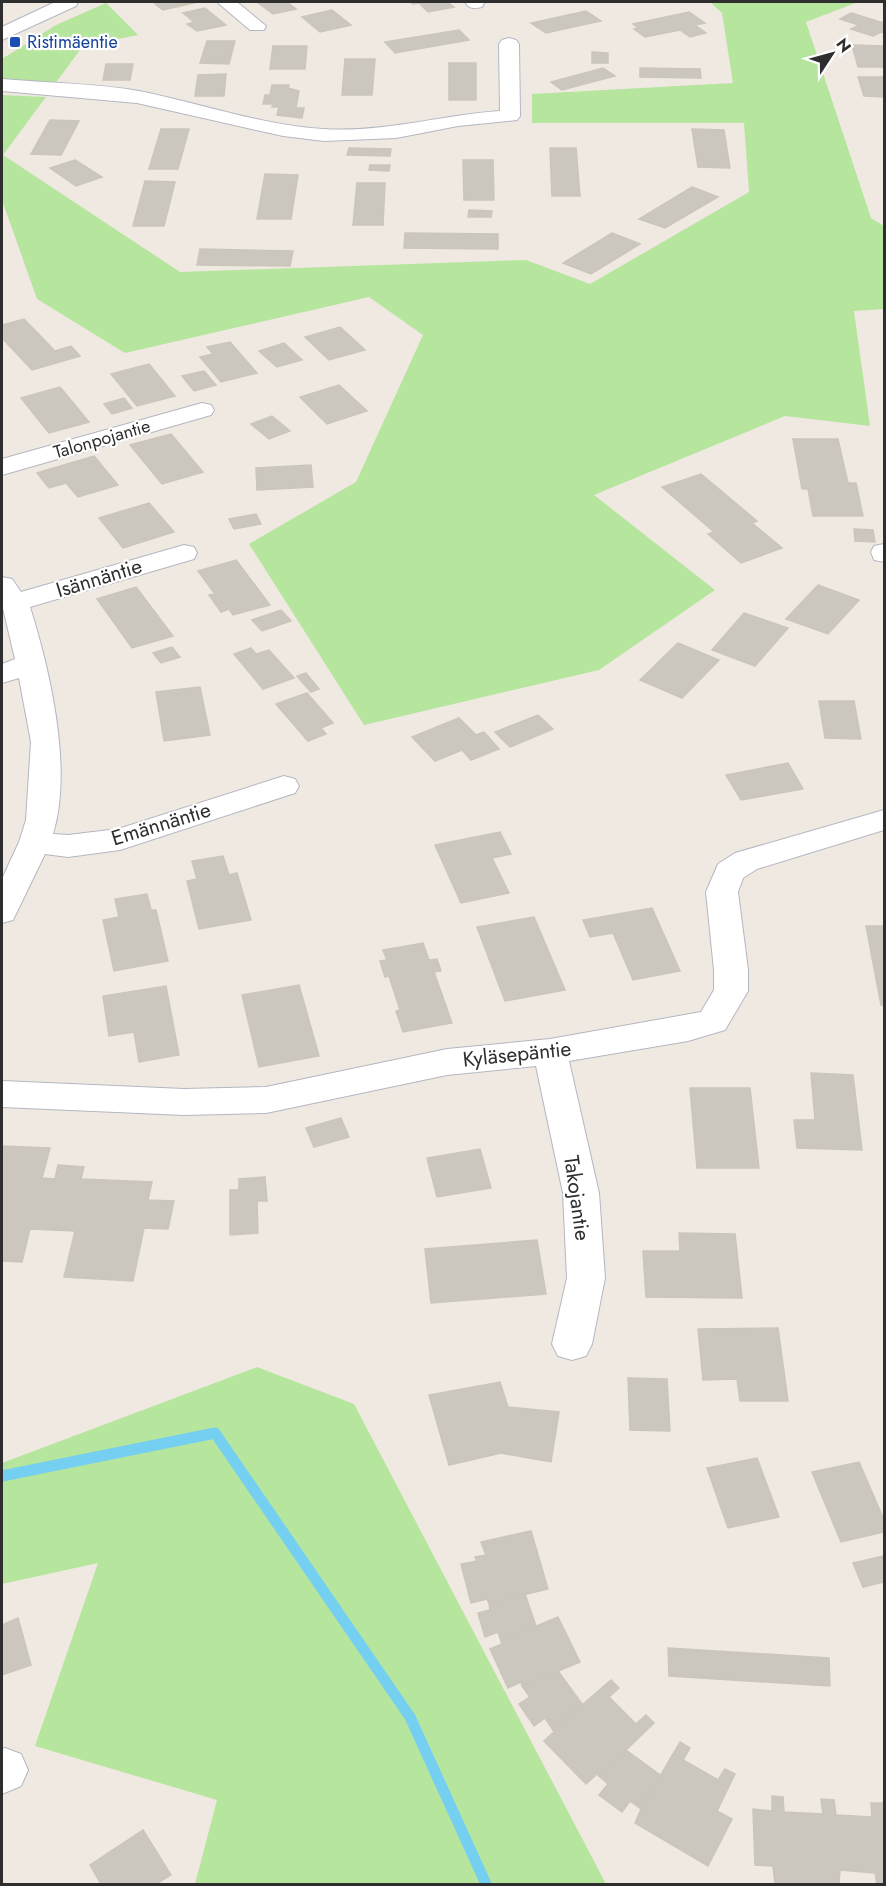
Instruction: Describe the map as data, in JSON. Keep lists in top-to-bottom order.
{
  "streets": {
    "street": [
      "Talonpojantie",
      "Isännäntie",
      "Emännäntie",
      "Kyläsepäntie",
      "Takojantie"
    ]
  },
  "crossings": [
    ["Kyläsepäntie", "Takojantie"]
  ],
  "places": {
    "transit": ["Ristimäentie"]
  },
  "north": "top right"
}
